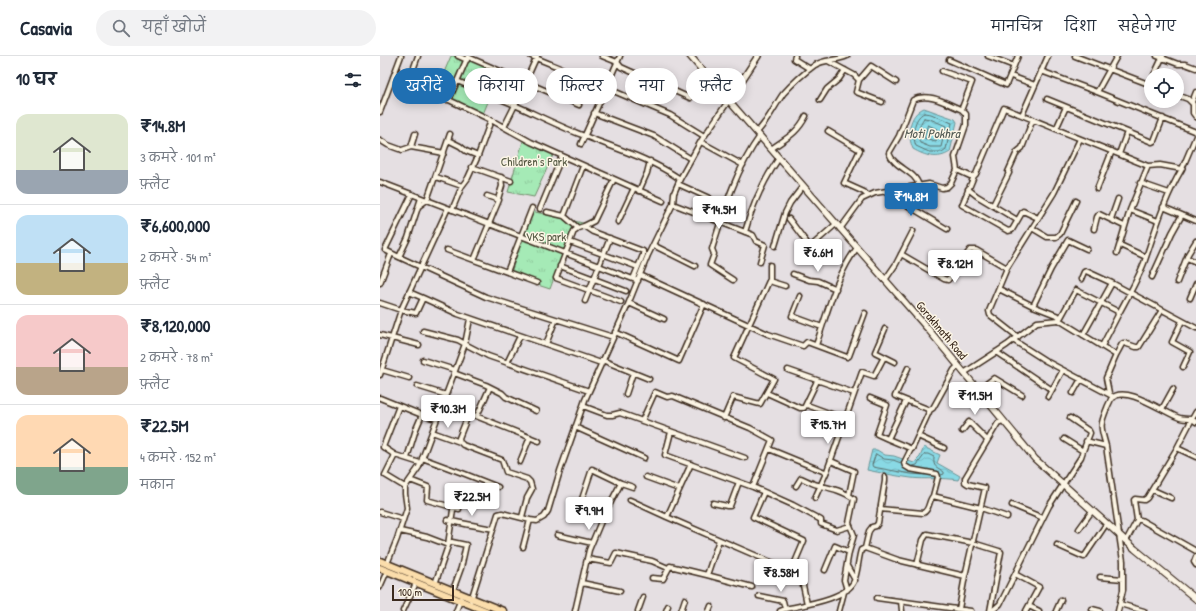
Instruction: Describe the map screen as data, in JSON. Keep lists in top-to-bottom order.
{
  "streets": {
    "main road": ["Gorakhnath Road"]
  },
  "water": ["Moti Pokhra"],
  "parks": ["Children's Park", "VKS park"],
  "scale_bar": "100 m",
  "page": {
    "header": "Casavia",
    "search": "यहाँ खोजें",
    "nav": ["मानचित्र", "दिशा", "सहेजे गए"],
    "heading": "10 घर",
    "chip": [
      "खरीदें",
      "किराया",
      "फ़िल्टर",
      "नया",
      "फ़्लैट"
    ],
    "list": [
      {
        "name": "₹14.8M",
        "note": "3 कमरे · 101 m² · फ़्लैट"
      },
      {
        "name": "₹6,600,000",
        "note": "2 कमरे · 54 m² · फ़्लैट"
      },
      {
        "name": "₹8,120,000",
        "note": "2 कमरे · 78 m² · फ़्लैट"
      },
      {
        "name": "₹22.5M",
        "note": "4 कमरे · 152 m² · मकान"
      }
    ],
    "price": [
      "₹14.8M",
      "₹14.5M",
      "₹6.6M",
      "₹8.12M",
      "₹11.5M",
      "₹10.3M",
      "₹15.7M",
      "₹22.5M",
      "₹9.9M",
      "₹8.58M"
    ],
    "scale": "100 m"
  }
}
